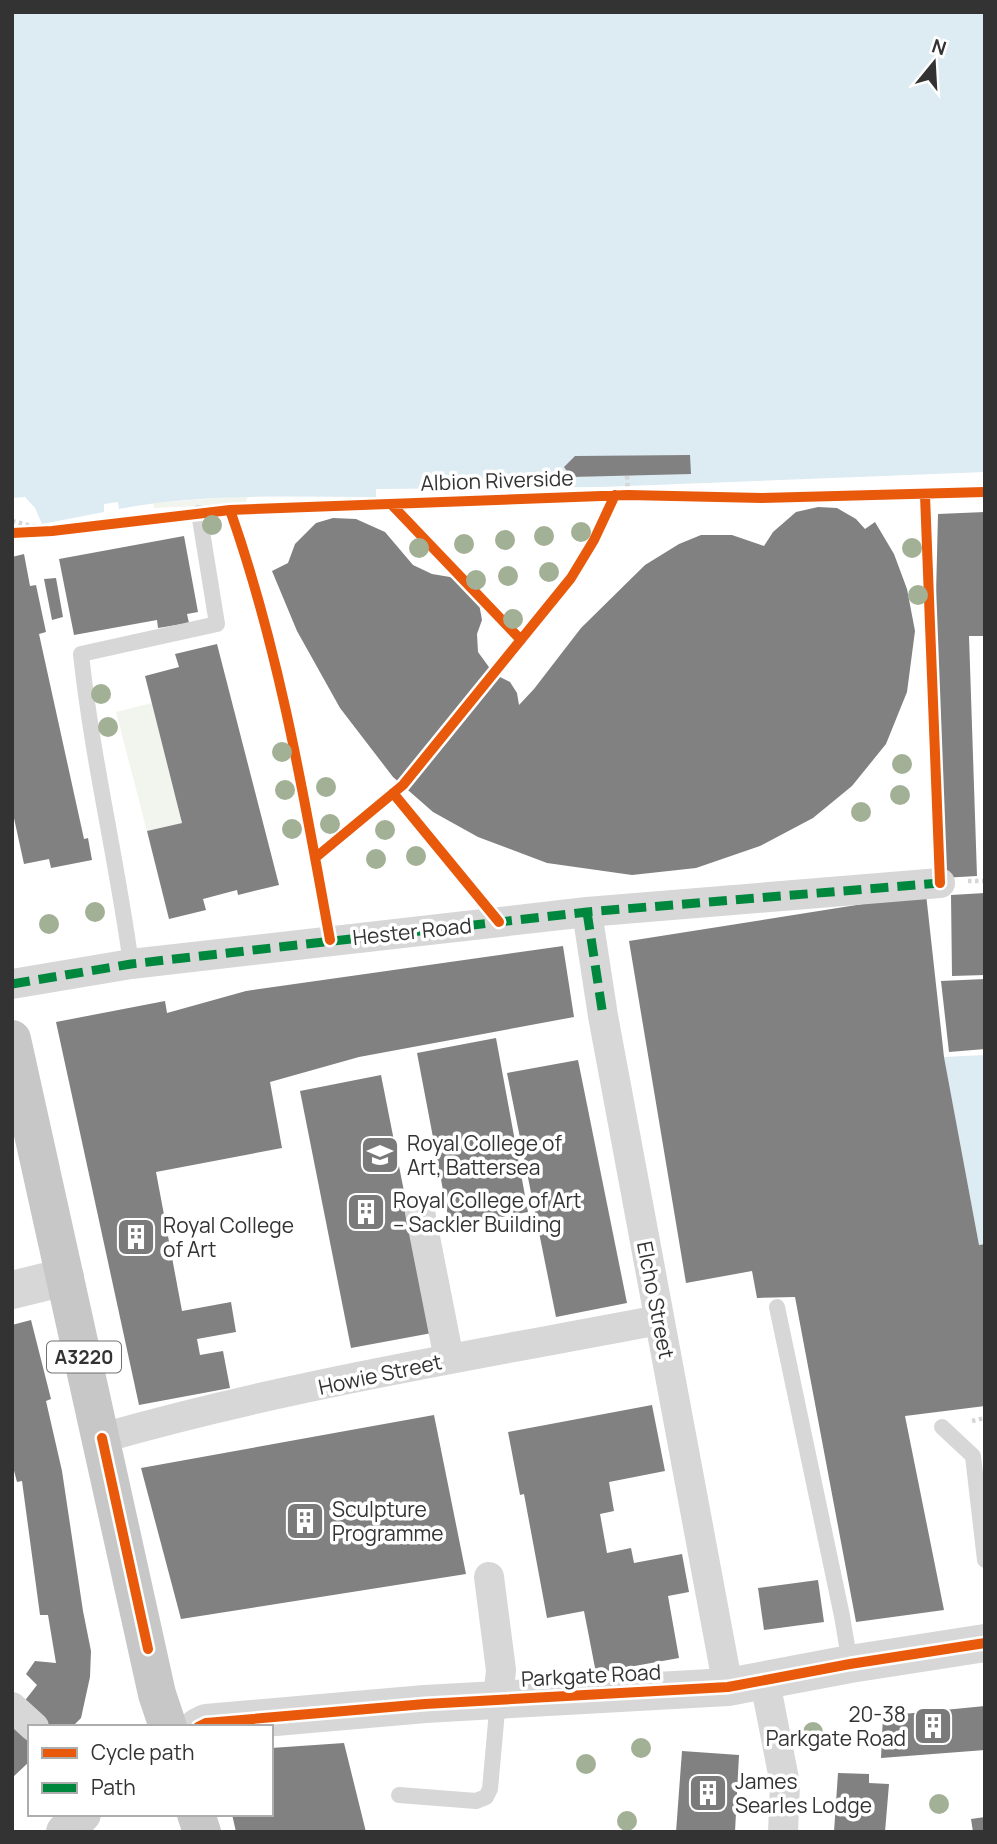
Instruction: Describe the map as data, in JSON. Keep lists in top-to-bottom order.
{
  "streets": {
    "highway": ["A3220"],
    "street": [
      "Hester Road",
      "Elcho Street",
      "Howie Street",
      "Parkgate Road"
    ],
    "cycle path": ["Albion Riverside"]
  },
  "crossings": [
    ["Hester Road", "Elcho Street"],
    ["Elcho Street", "Howie Street"],
    ["Elcho Street", "Parkgate Road"],
    ["A3220", "Howie Street"]
  ],
  "places": {
    "school or university": ["Royal College of Art, Battersea"],
    "building": [
      "Royal College of Art – Sackler Building",
      "Royal College of Art",
      "Sculpture Programme",
      "20-38 Parkgate Road",
      "James Searles Lodge"
    ]
  },
  "legend": ["Cycle path", "Path"],
  "north": "top"
}
